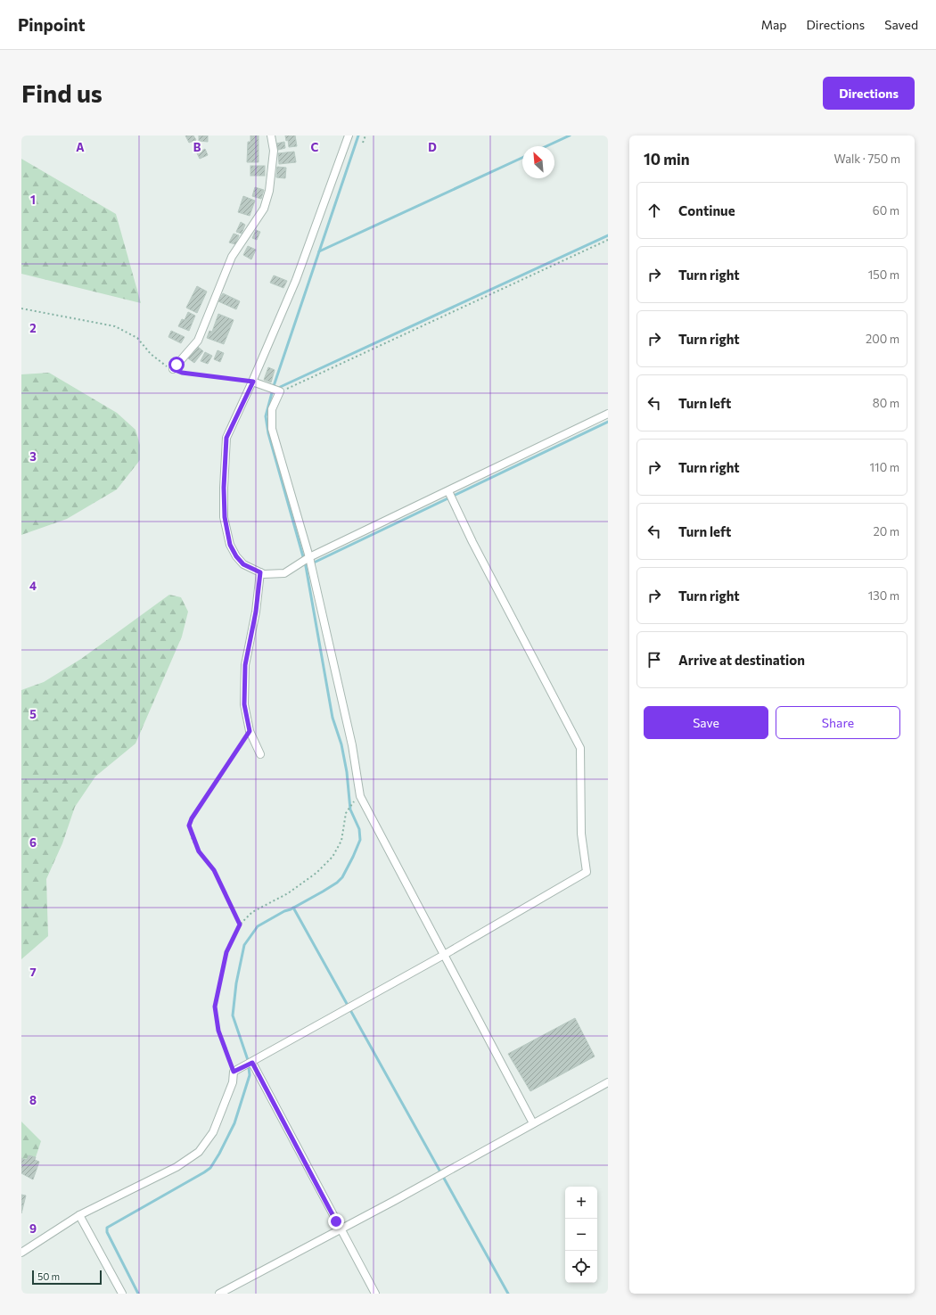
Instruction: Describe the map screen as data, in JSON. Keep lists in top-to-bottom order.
{
  "scale_bar": "50 m",
  "north": "top left",
  "page": {
    "header": "Pinpoint",
    "nav": ["Map", "Directions", "Saved"],
    "buttons": [
      "Directions",
      ["Save", "Share"]
    ],
    "title": "Find us",
    "heading": ["10 min", "Walk · 750 m"],
    "list": [
      ["Continue", "60 m"],
      ["Turn right", "150 m"],
      ["Turn right", "200 m"],
      ["Turn left", "80 m"],
      ["Turn right", "110 m"],
      ["Turn left", "20 m"],
      ["Turn right", "130 m"],
      "Arrive at destination"
    ],
    "map_buttons": ["+", "−"],
    "scale": "50 m"
  },
  "grid": {
    "columns": [
      "A",
      "B",
      "C",
      "D"
    ],
    "rows": [
      "1",
      "2",
      "3",
      "4",
      "5",
      "6",
      "7",
      "8",
      "9"
    ]
  }
}
